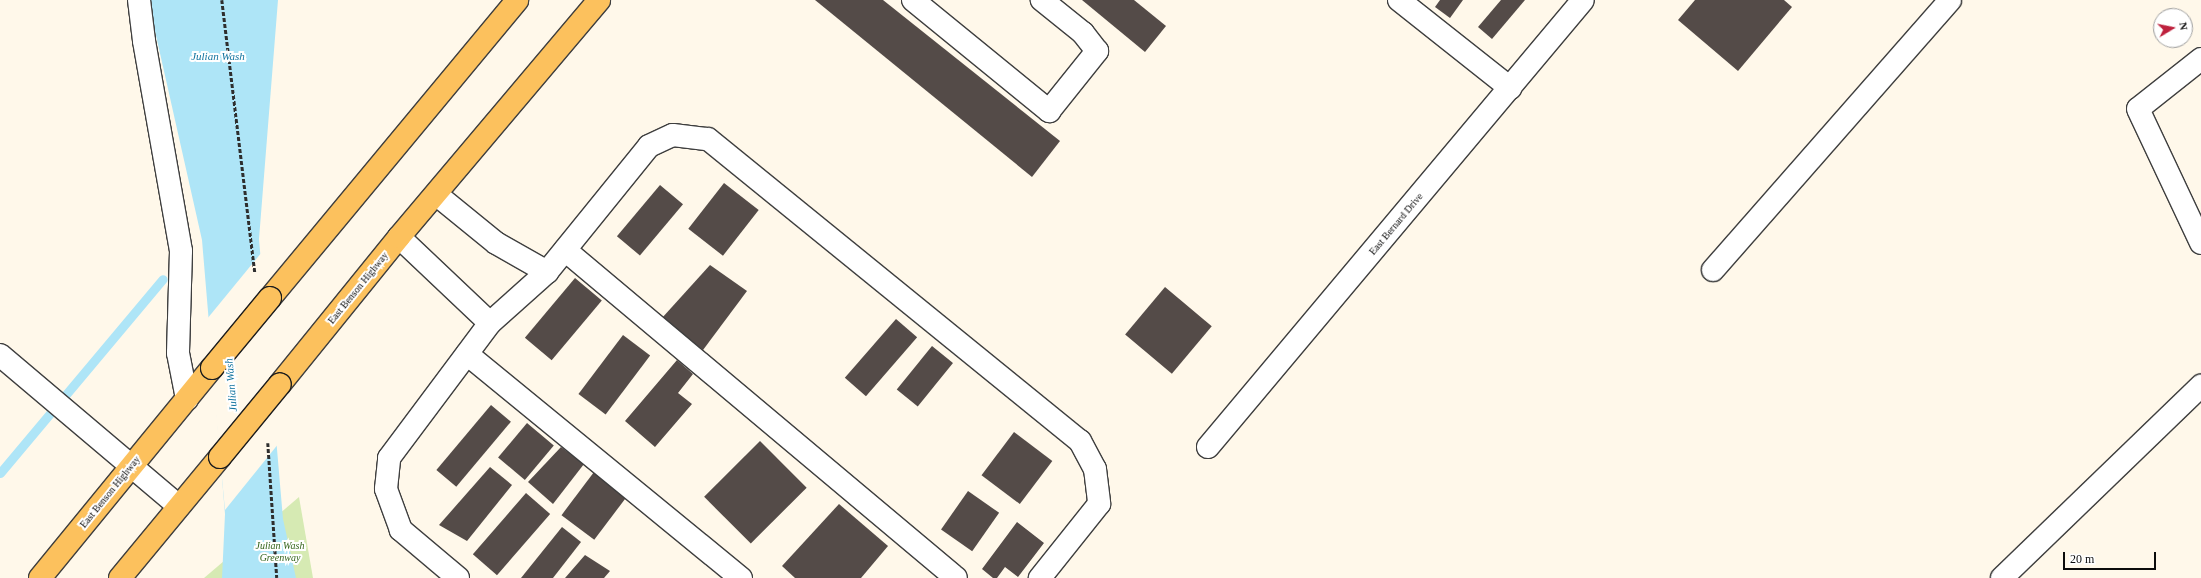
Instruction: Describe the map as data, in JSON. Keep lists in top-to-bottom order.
{
  "streets": {
    "main road": ["East Benson Highway"],
    "street": ["East Bernard Drive"]
  },
  "water": ["Julian Wash"],
  "parks": ["Julian Wash Greenway"],
  "scale_bar": "20 m",
  "north": "right"
}
